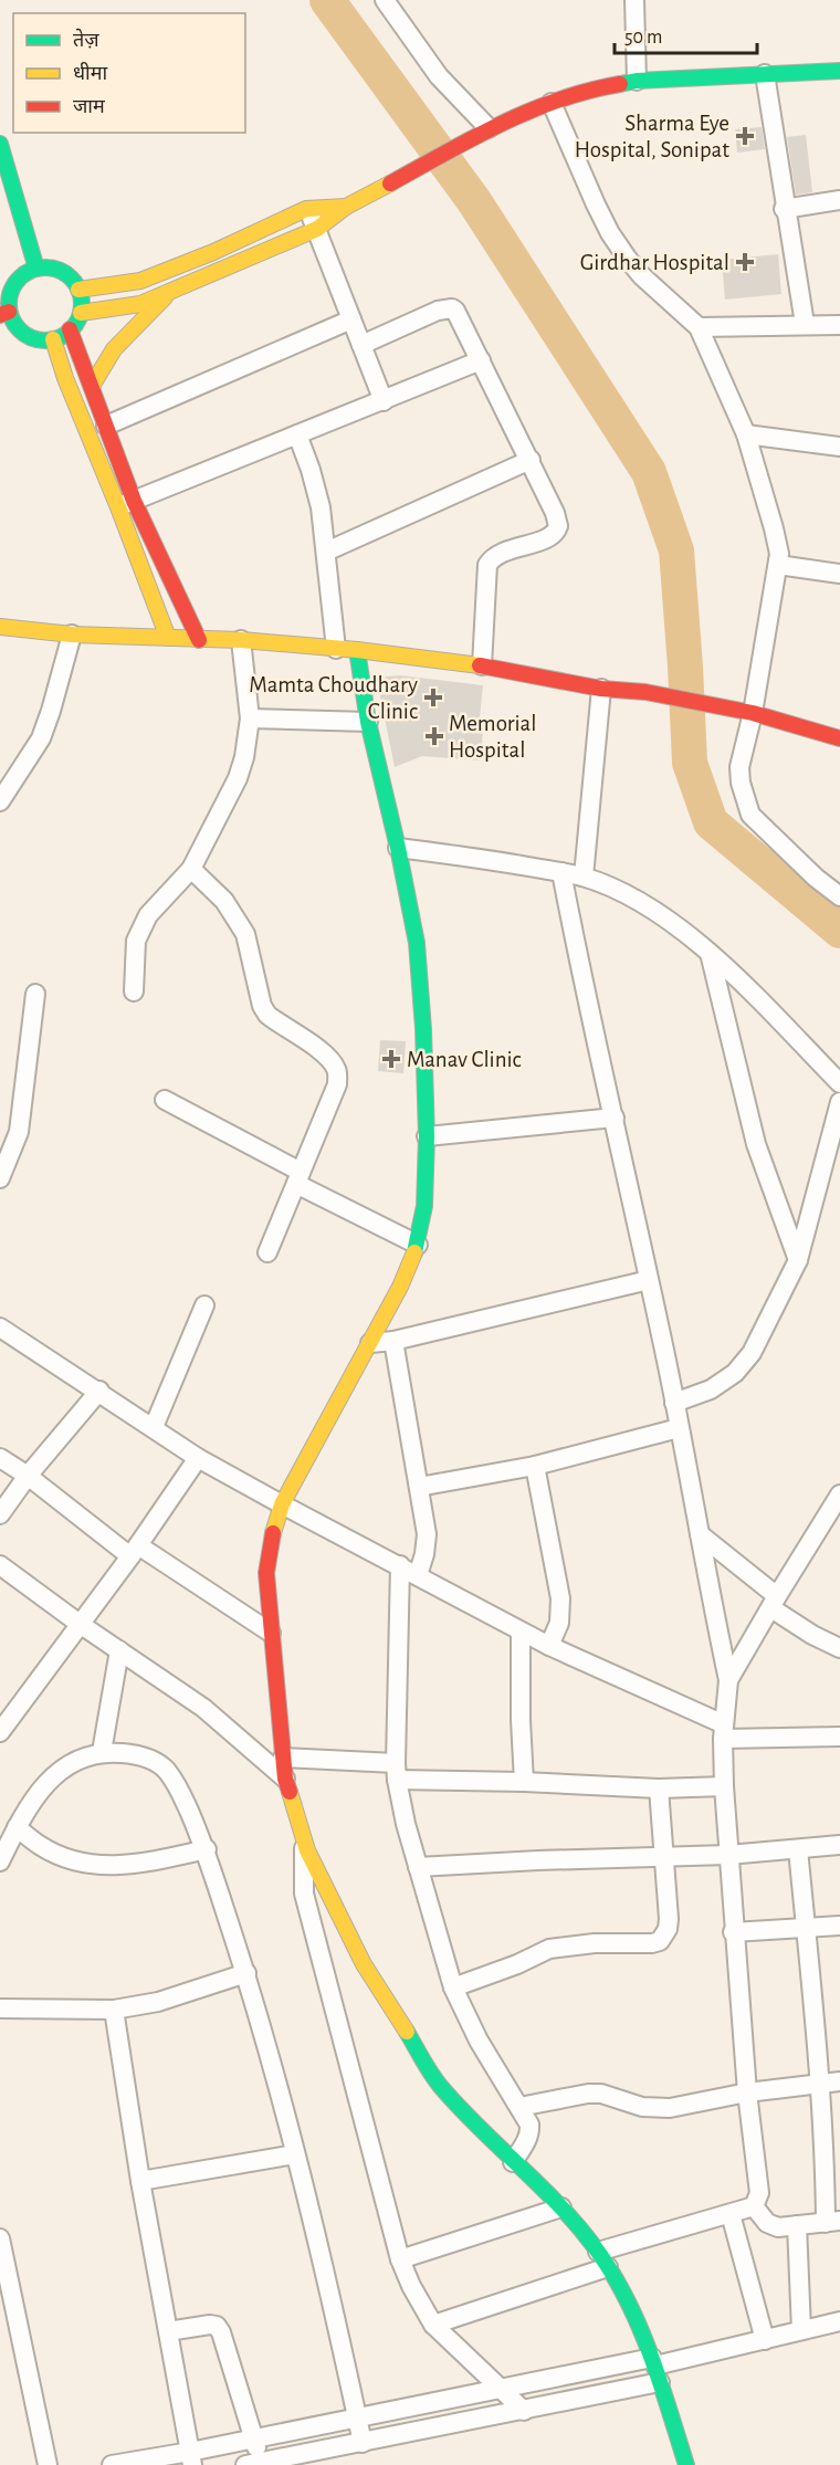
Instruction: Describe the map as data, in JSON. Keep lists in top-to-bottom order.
{
  "places": {
    "health": [
      "Sharma Eye Hospital, Sonipat",
      "Girdhar Hospital",
      "Mamta Choudhary Clinic",
      "Memorial Hospital",
      "Manav Clinic"
    ]
  },
  "legend": ["तेज़", "धीमा", "जाम"],
  "scale_bar": "50 m"
}
